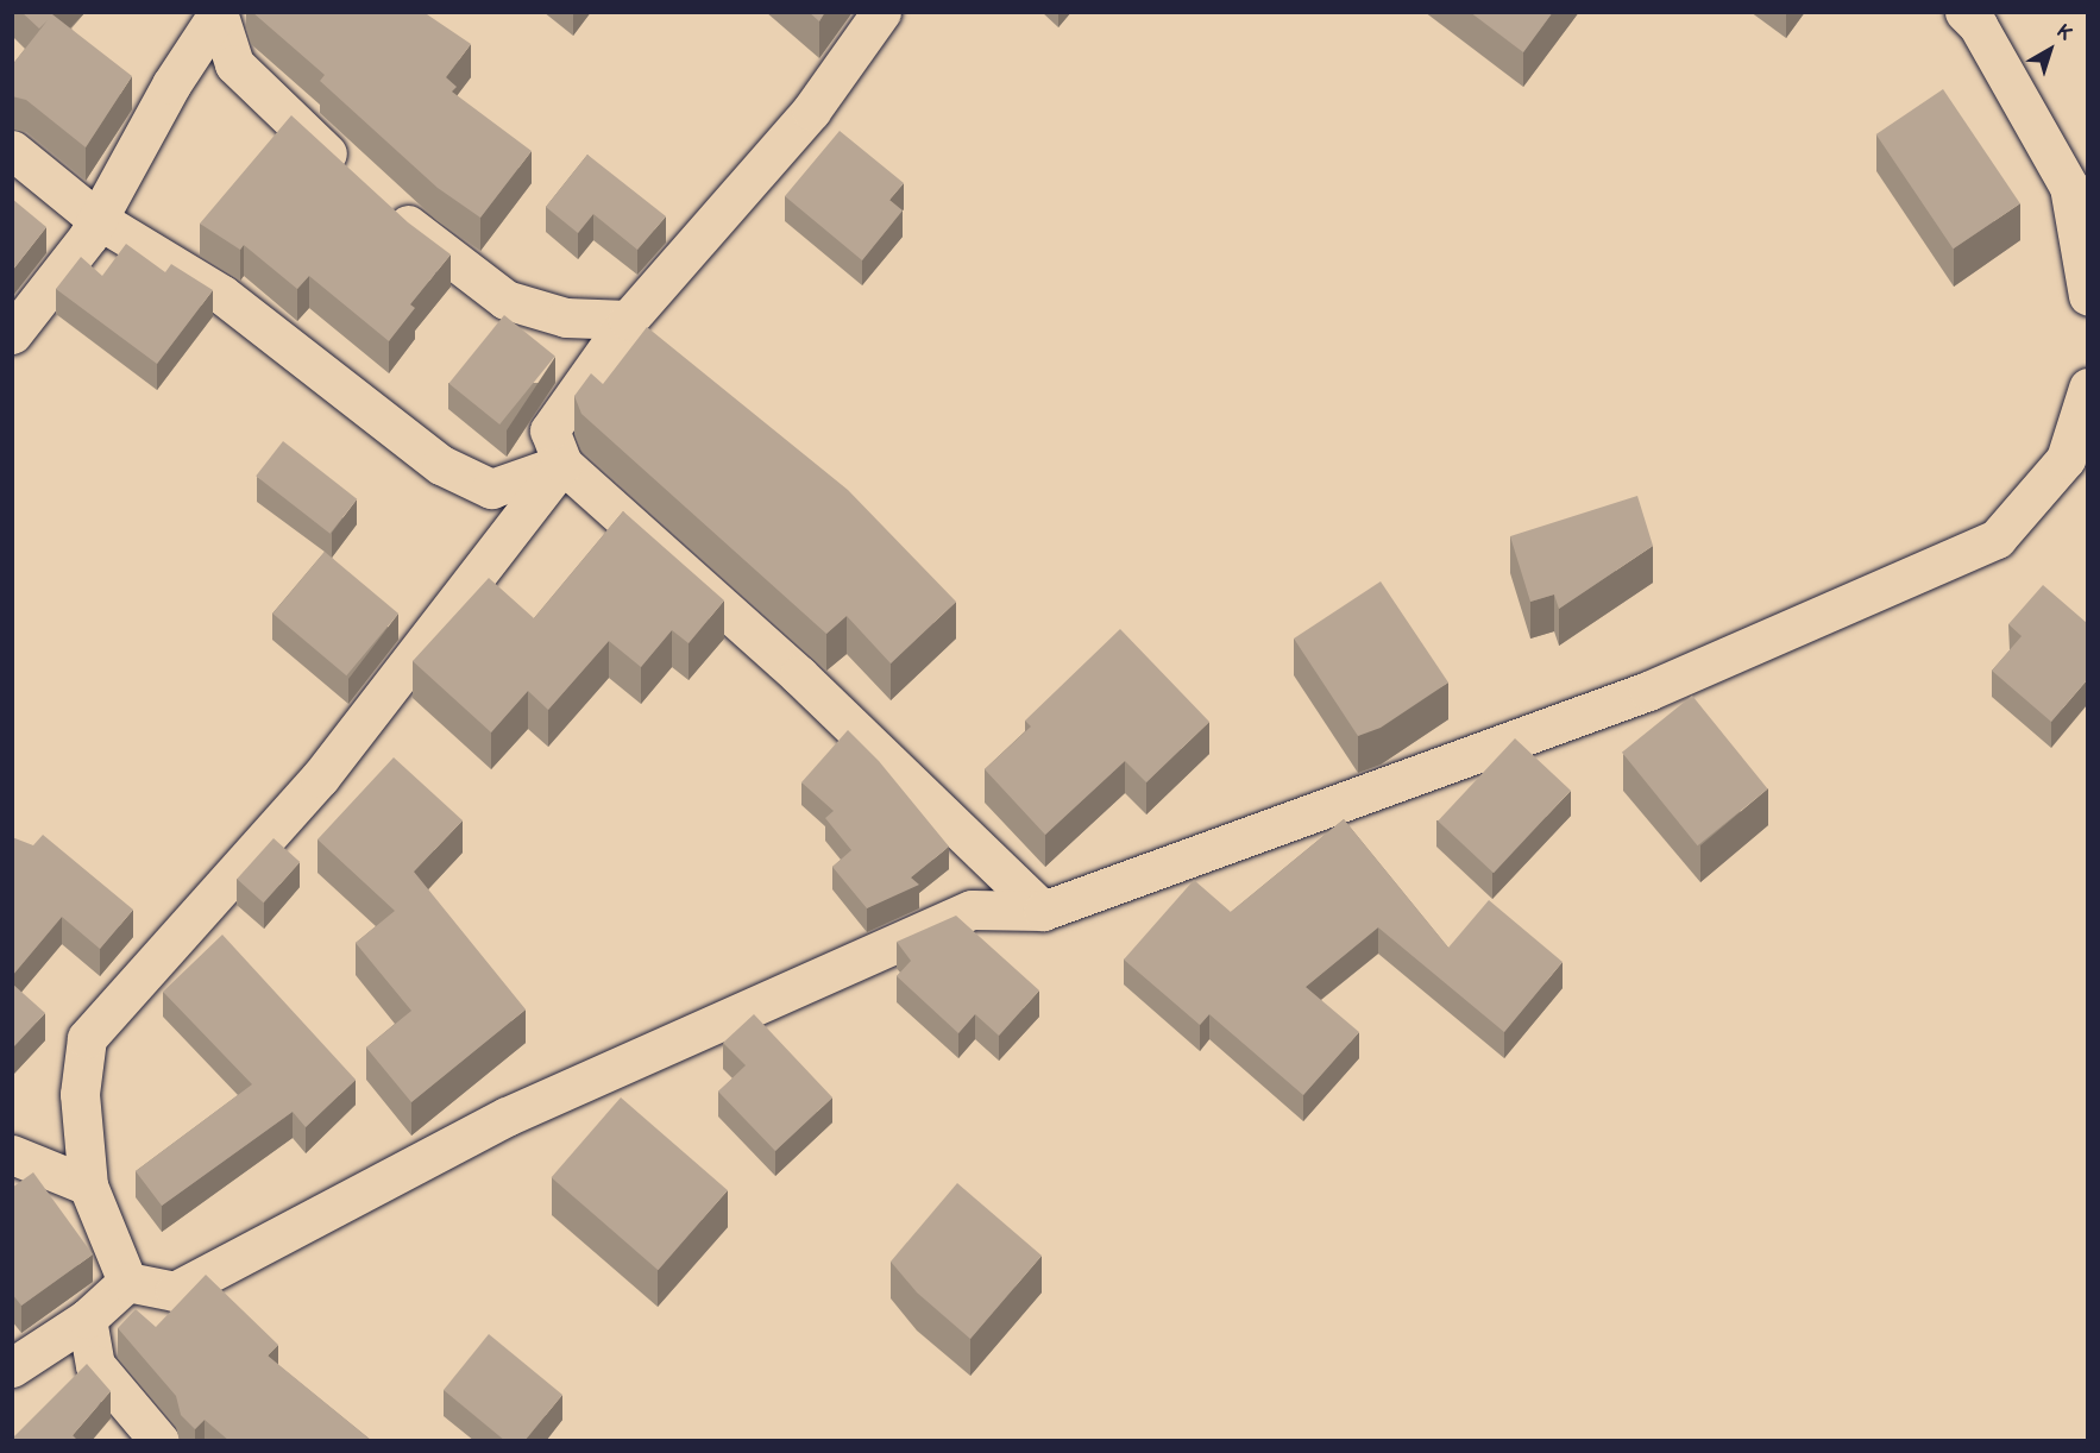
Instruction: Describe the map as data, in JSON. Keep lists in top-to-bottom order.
{
  "north": "top right"
}
